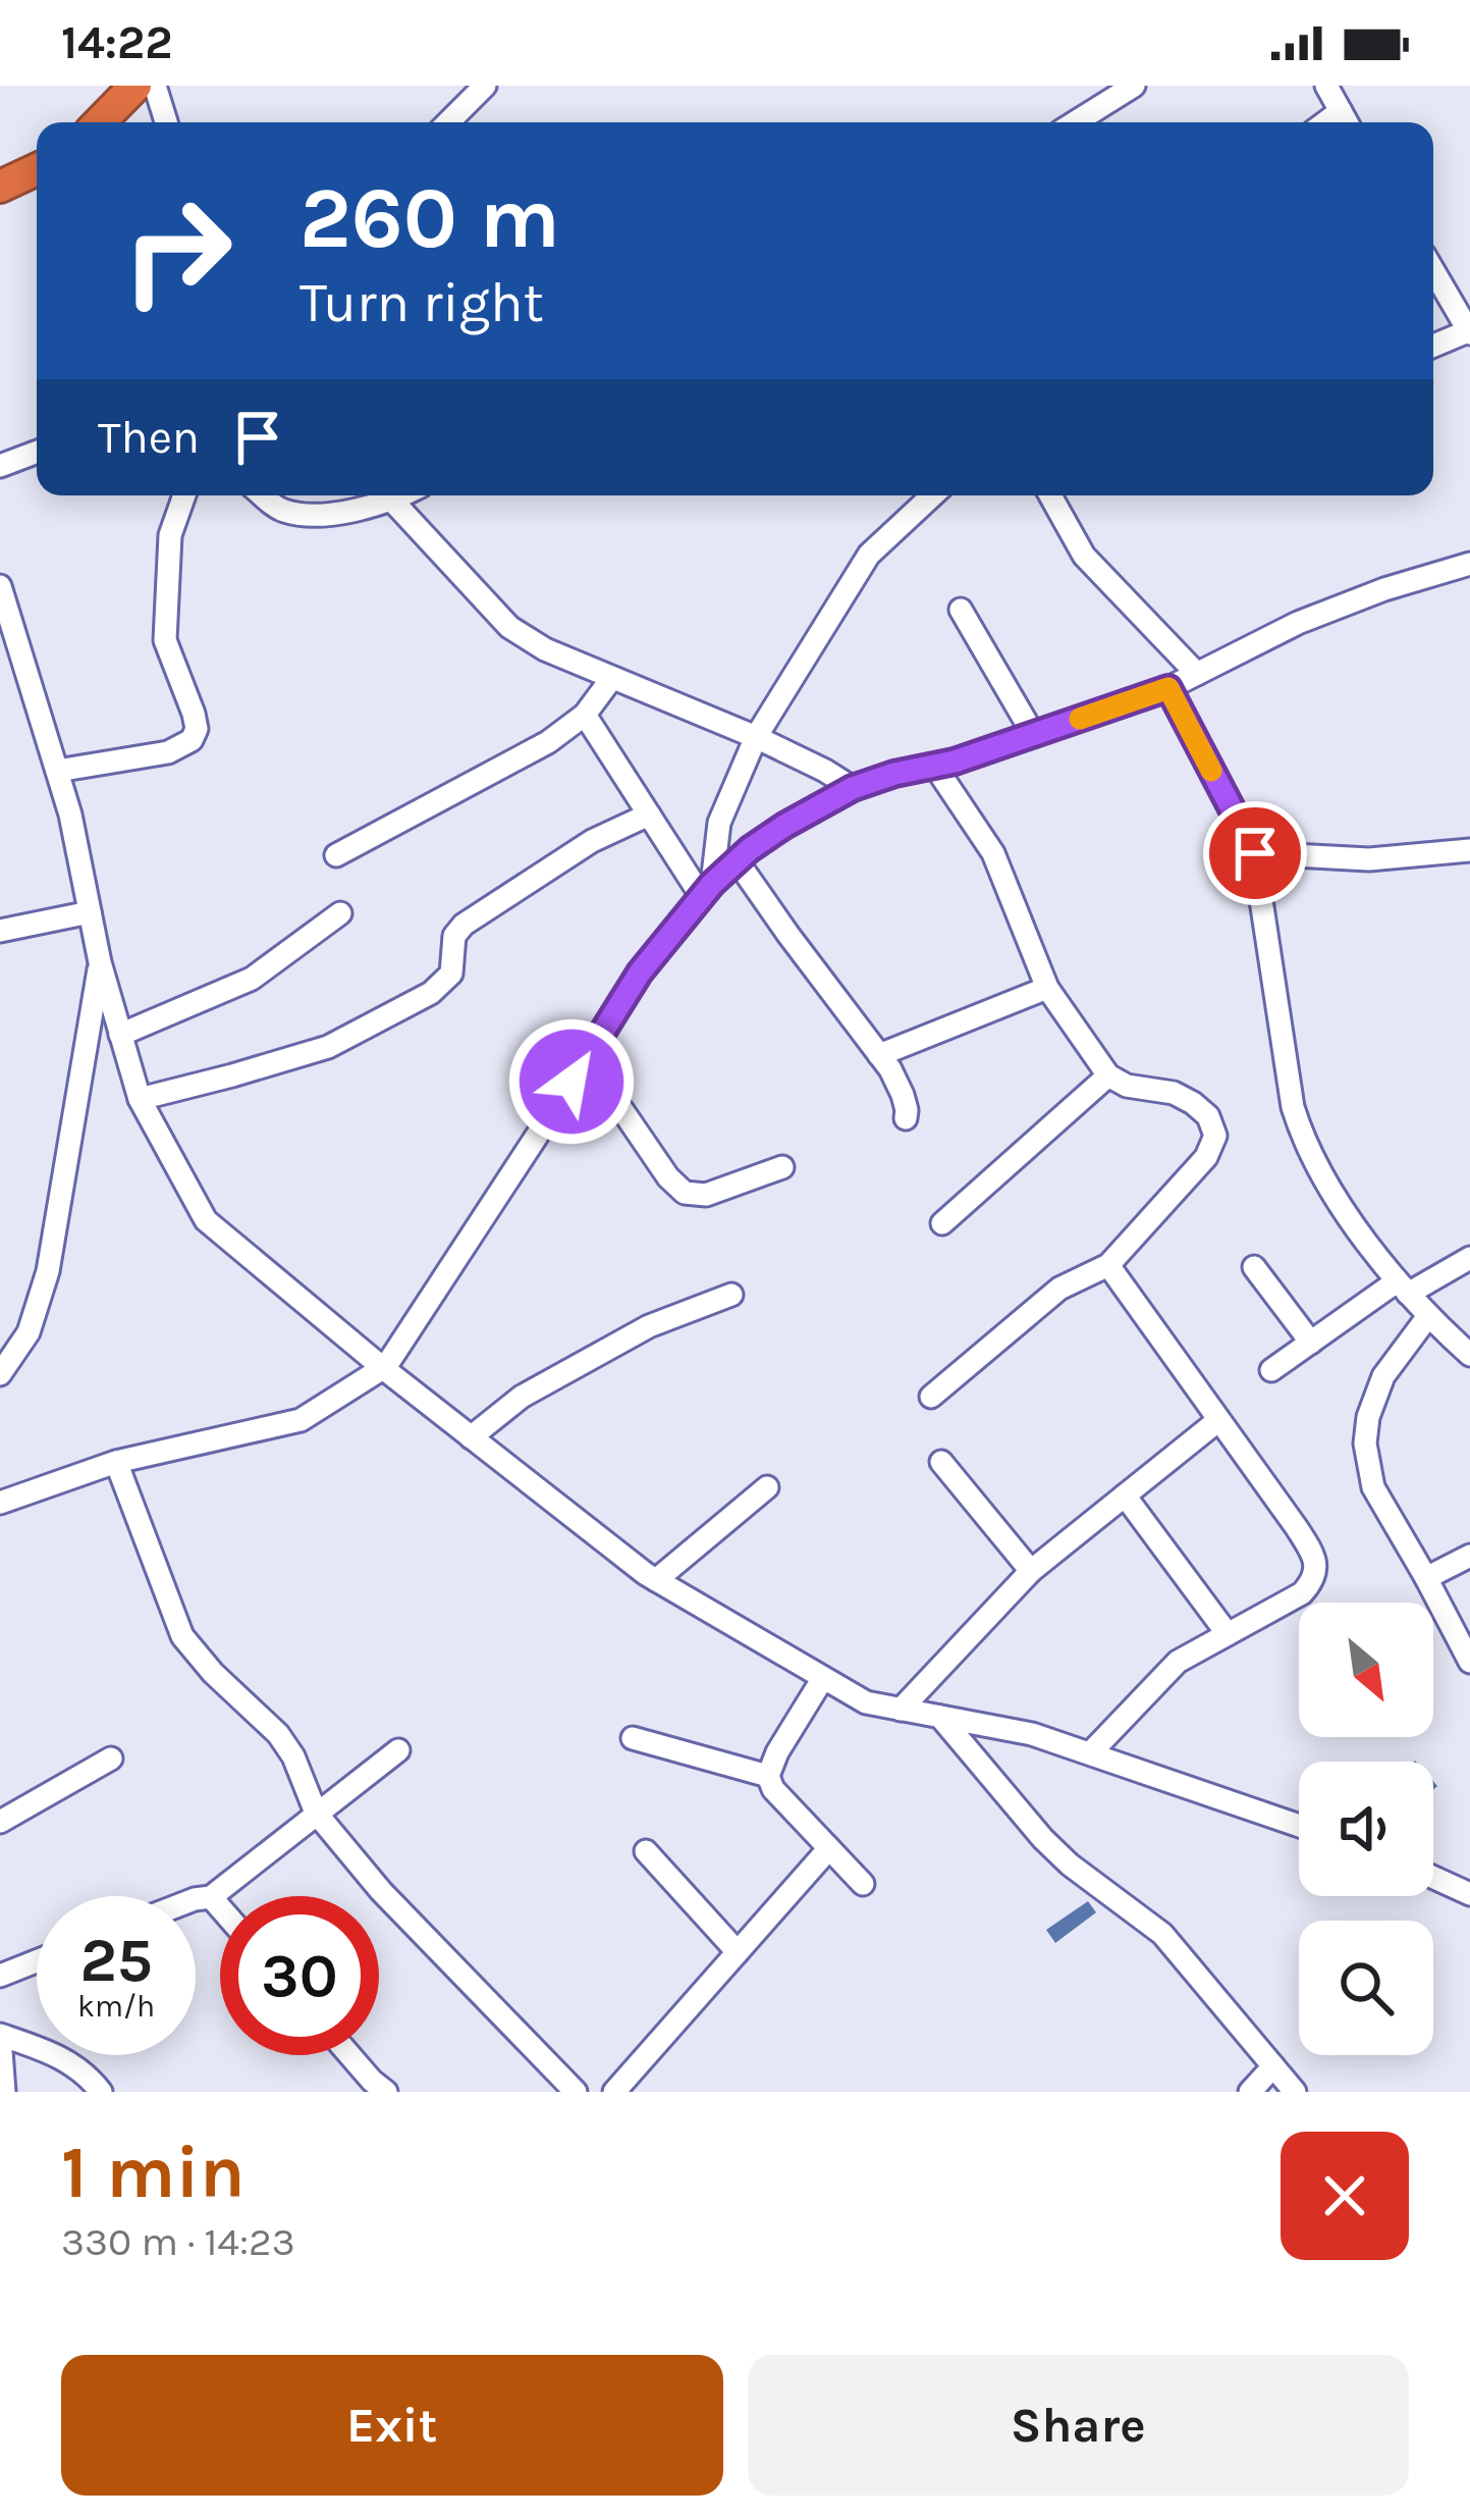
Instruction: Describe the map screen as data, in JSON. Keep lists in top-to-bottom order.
{
  "north": "bottom right",
  "page": {
    "status": "14:22",
    "turn": ["260 m", "Turn right"],
    "then": "Then",
    "speed": "25 km/h",
    "limit": "30",
    "heading": ["1 min", "330 m · 14:23"],
    "buttons": ["Exit", "Share"]
  }
}
